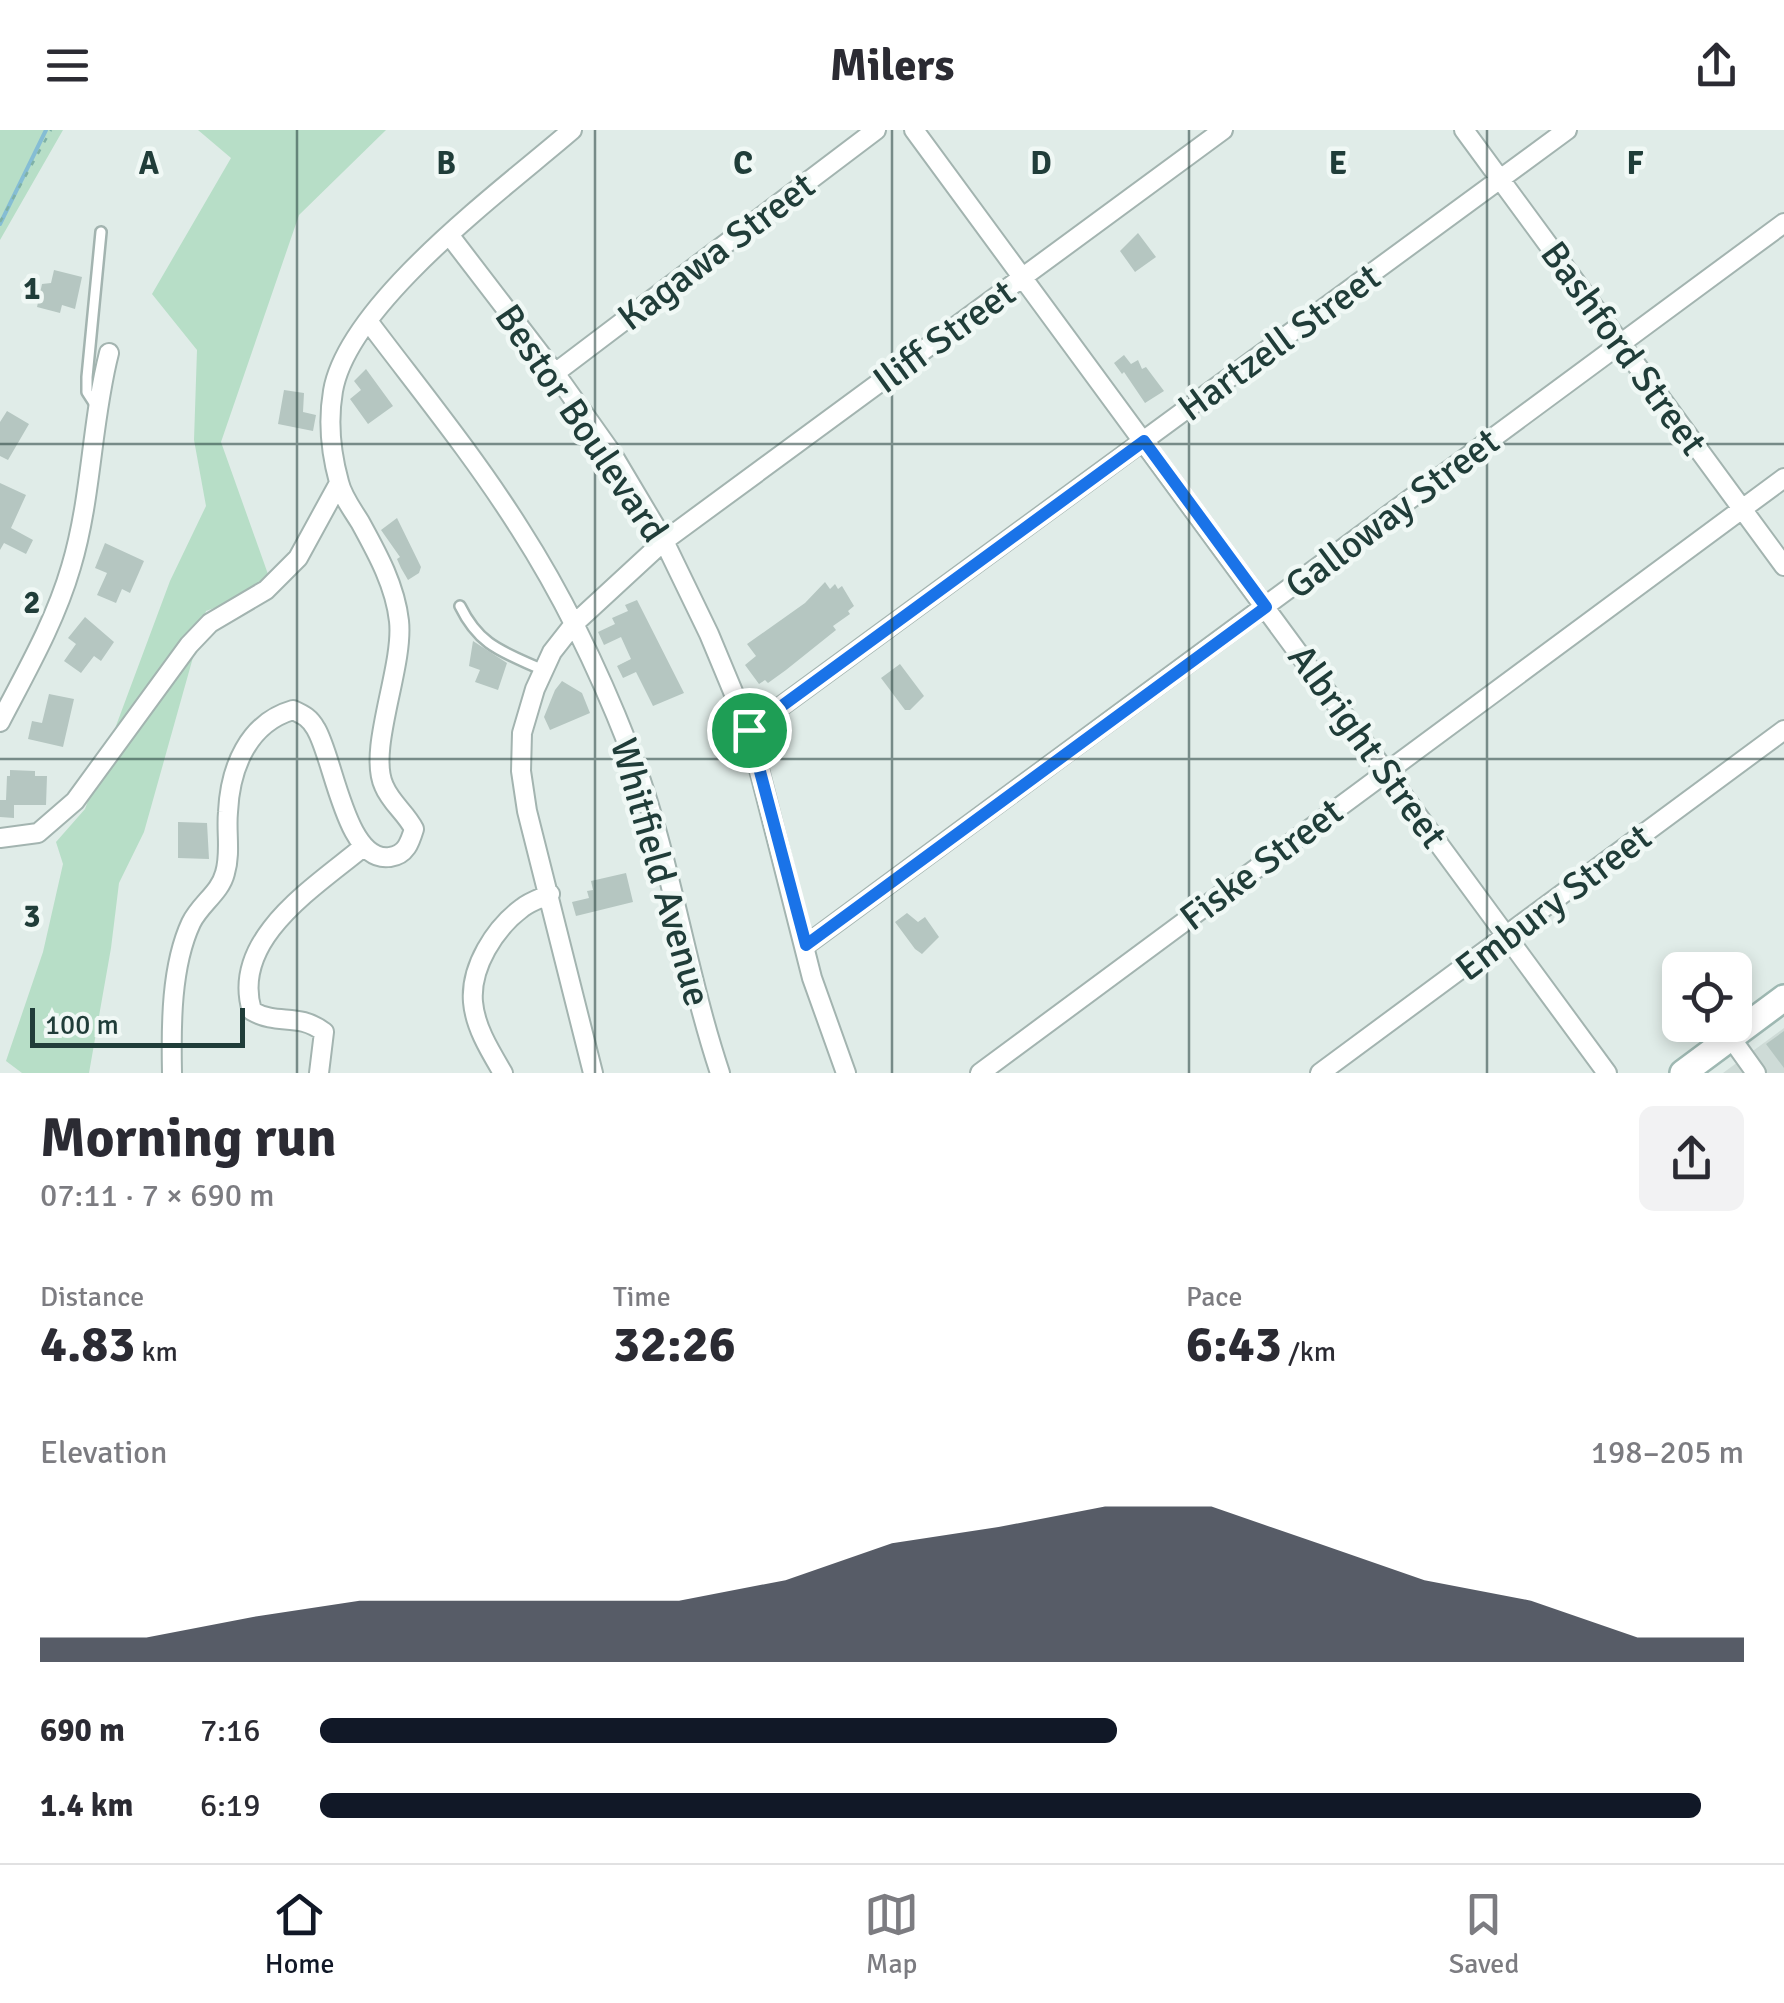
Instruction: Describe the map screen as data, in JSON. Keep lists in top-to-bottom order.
{
  "streets": {
    "street": [
      "Kagawa Street",
      "Iliff Street",
      "Hartzell Street",
      "Bashford Street",
      "Bestor Boulevard",
      "Galloway Street",
      "Albright Street",
      "Fiske Street",
      "Whitfield Avenue",
      "Embury Street"
    ]
  },
  "crossings": [
    ["Kagawa Street", "Bestor Boulevard"],
    ["Iliff Street", "Bestor Boulevard"],
    ["Iliff Street", "Albright Street"],
    ["Iliff Street", "Whitfield Avenue"],
    ["Hartzell Street", "Bashford Street"],
    ["Hartzell Street", "Bestor Boulevard"],
    ["Hartzell Street", "Albright Street"],
    ["Bashford Street", "Galloway Street"],
    ["Bashford Street", "Fiske Street"],
    ["Bestor Boulevard", "Galloway Street"],
    ["Galloway Street", "Albright Street"],
    ["Albright Street", "Fiske Street"],
    ["Albright Street", "Embury Street"]
  ],
  "scale_bar": "100 m",
  "page": {
    "header": "Milers",
    "scale": "100 m",
    "heading": ["Morning run", "07:11 · 7 × 690 m"],
    "stats": [
      ["Distance", "4.83 km"],
      ["Time", "32:26"],
      ["Pace", "6:43 /km"]
    ],
    "chart": ["Elevation", "198–205 m"],
    "list": [
      {
        "name": "690 m",
        "note": "7:16"
      },
      {
        "name": "1.4 km",
        "note": "6:19"
      }
    ],
    "tabs": ["Home", "Map", "Saved"]
  },
  "grid": {
    "columns": [
      "A",
      "B",
      "C",
      "D",
      "E",
      "F"
    ],
    "rows": ["1", "2", "3"]
  }
}
